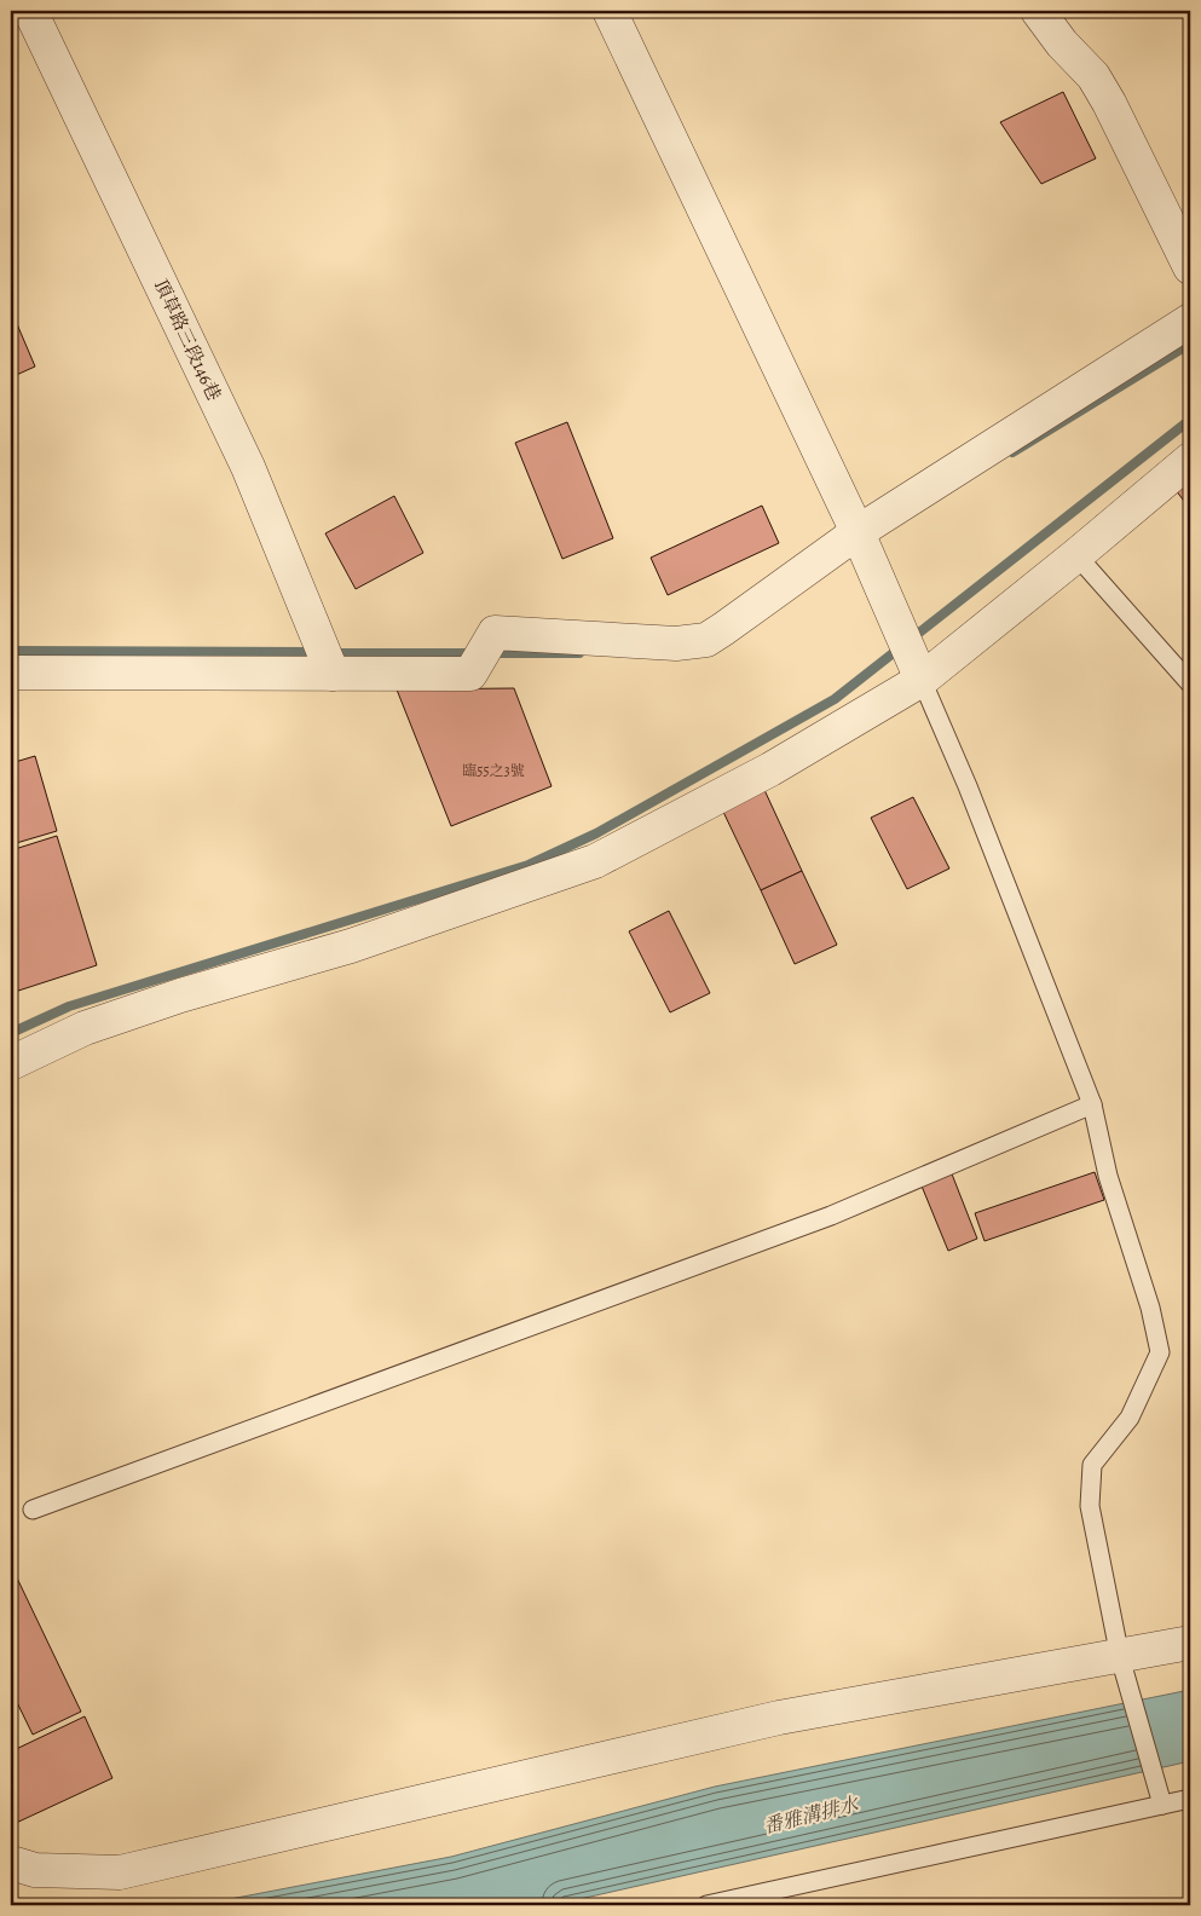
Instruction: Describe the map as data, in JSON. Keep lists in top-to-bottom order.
{
  "streets": {
    "street": ["頂草路三段146巷"]
  },
  "water": ["番雅溝排水"],
  "house_numbers": ["臨55之3號"]
}
